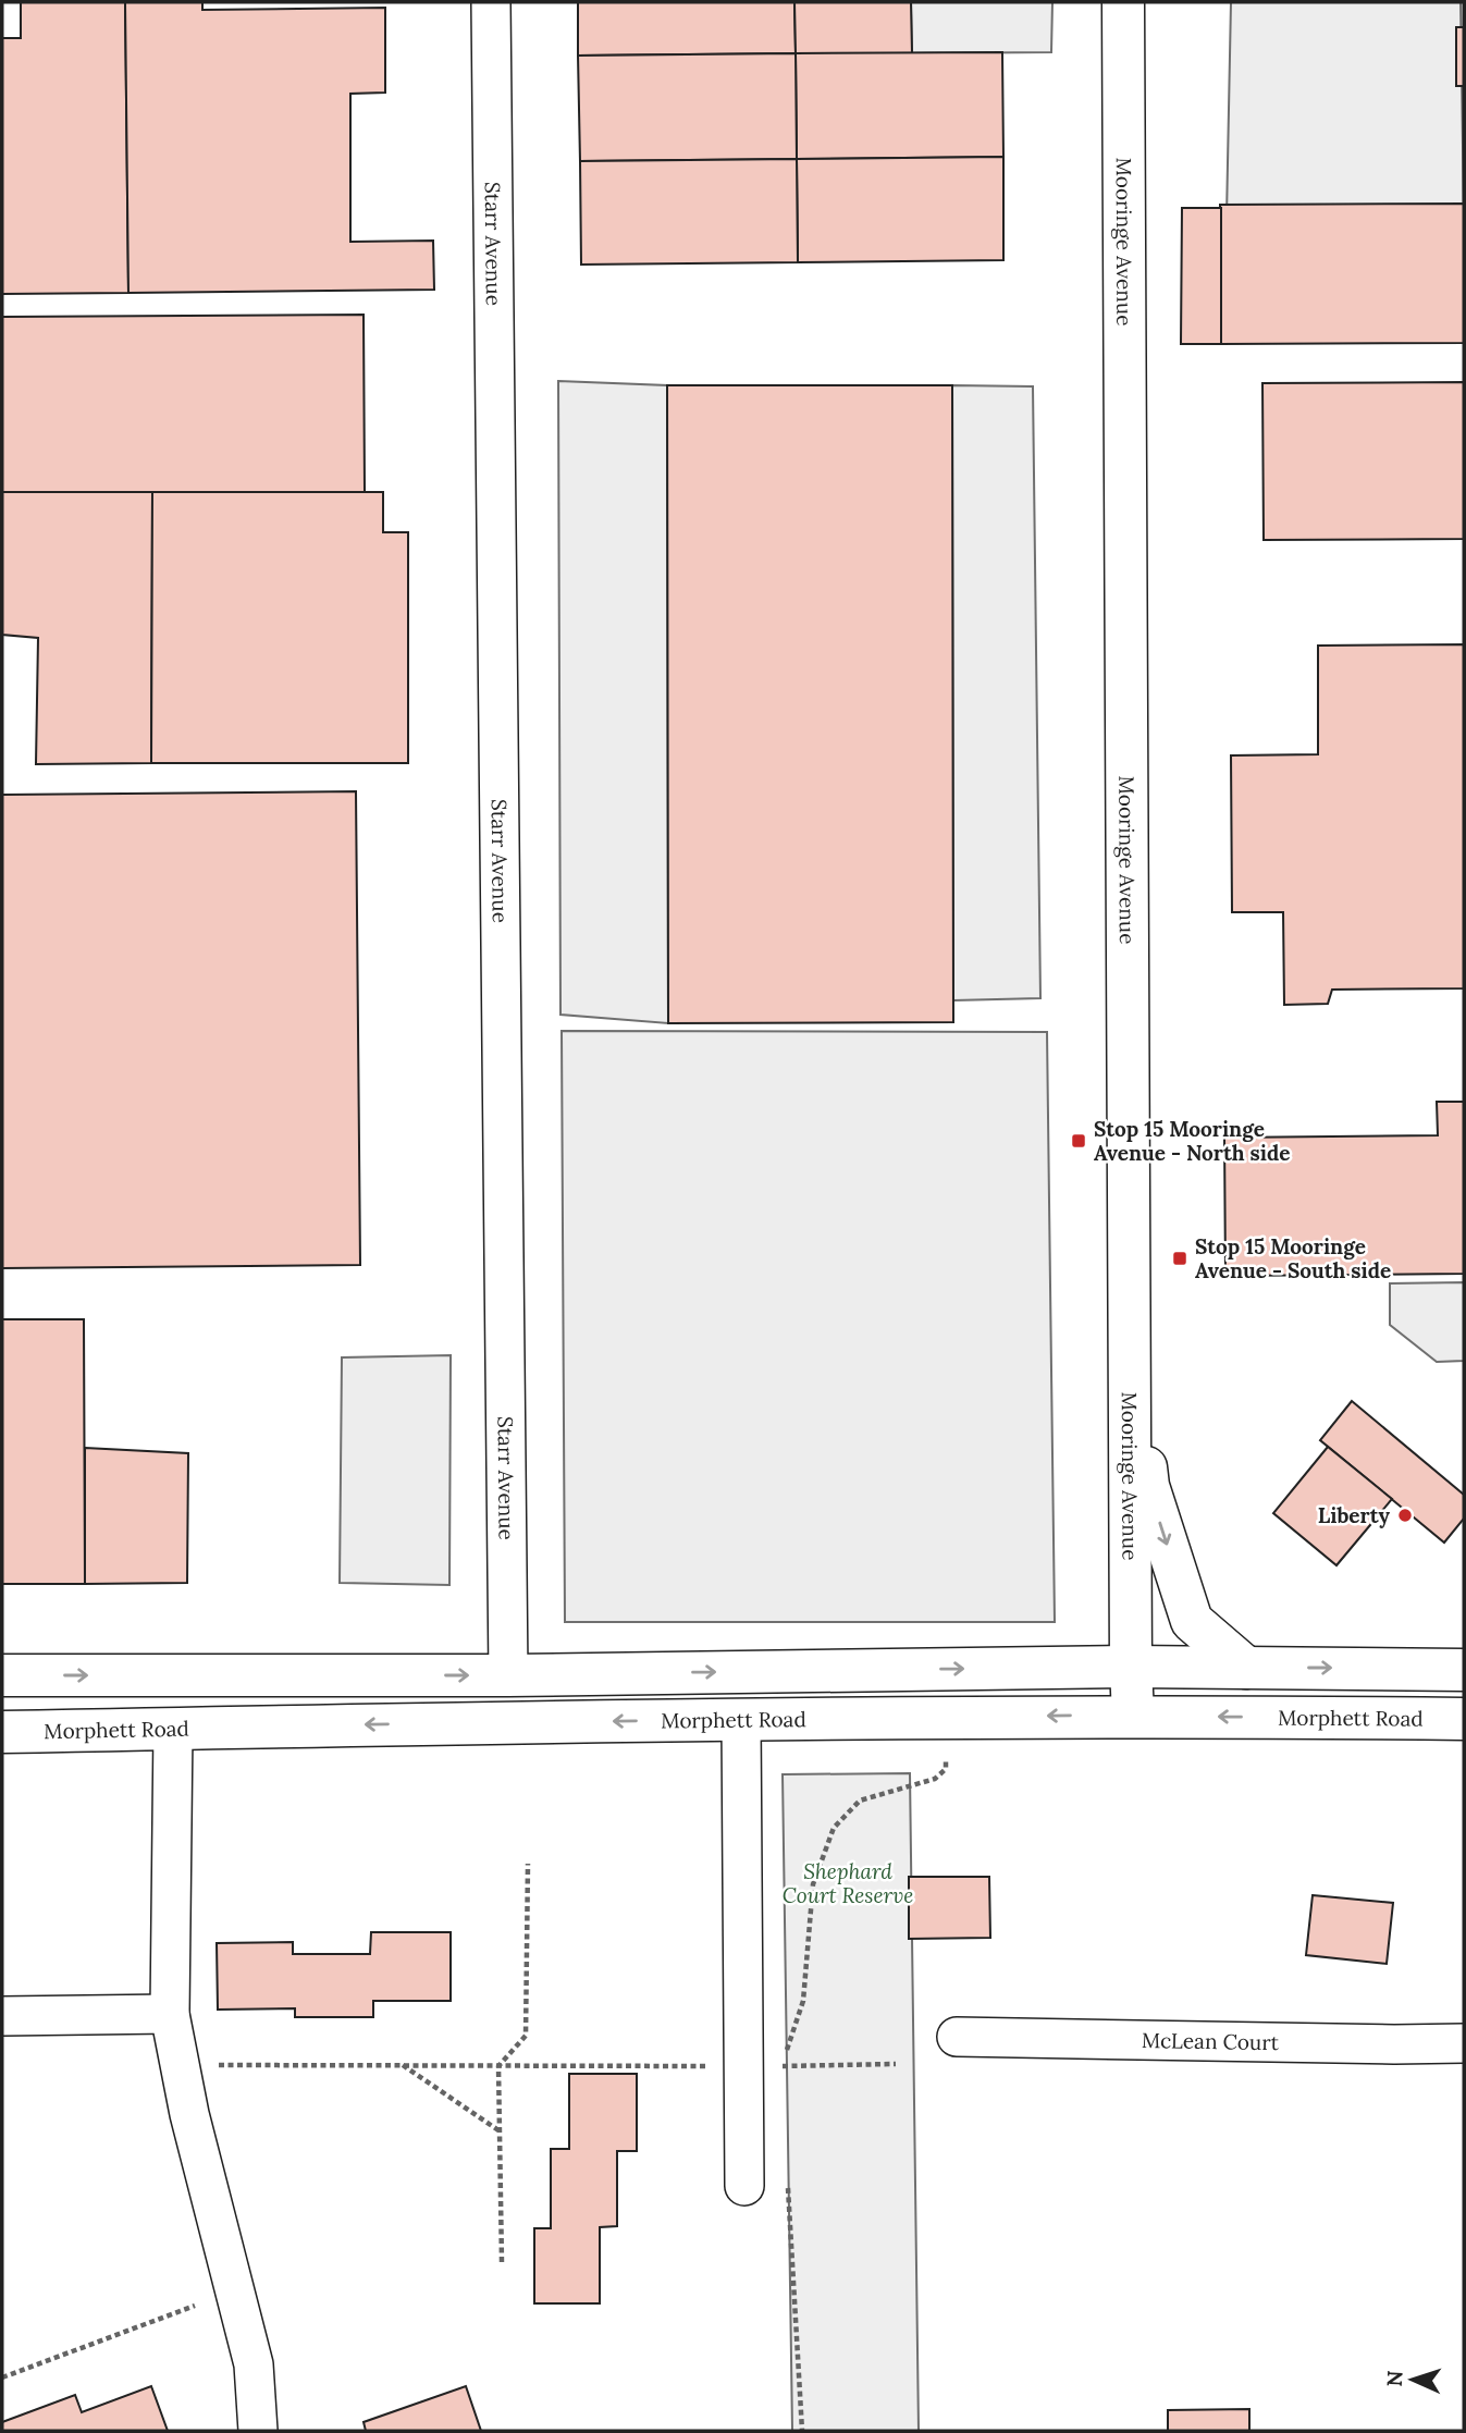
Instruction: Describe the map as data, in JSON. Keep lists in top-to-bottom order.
{
  "streets": {
    "street": [
      "Mooringe Avenue",
      "Starr Avenue",
      "Morphett Road",
      "McLean Court"
    ]
  },
  "crossings": [
    ["Mooringe Avenue", "Morphett Road"],
    ["Starr Avenue", "Morphett Road"]
  ],
  "parks": ["Shephard Court Reserve"],
  "places": {
    "transit": ["Stop 15 Mooringe Avenue - North side", "Stop 15 Mooringe Avenue - South side"],
    "other": ["Liberty"]
  },
  "north": "left"
}
